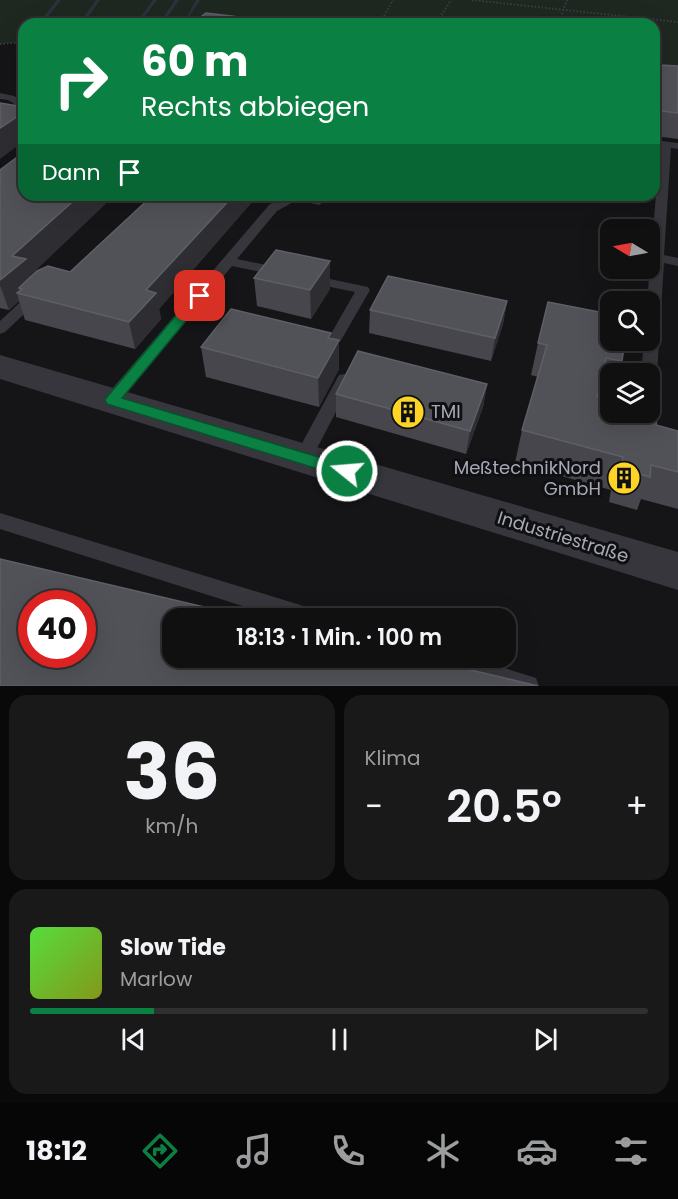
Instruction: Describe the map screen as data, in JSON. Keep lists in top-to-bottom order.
{
  "streets": {
    "street": ["Industriestraße"]
  },
  "places": {
    "building": ["TMI", "MeßtechnikNord GmbH"]
  },
  "north": "left",
  "page": {
    "turn": ["60 m", "Rechts abbiegen"],
    "then": "Dann",
    "limit": "40",
    "trip": "18:13 · 1 Min. · 100 m",
    "tile": [
      ["36", "km/h"],
      "Klima"
    ],
    "heat": ["−", "20.5°", "+"],
    "song": ["Slow Tide", "Marlow"],
    "tabs": "18:12"
  }
}
